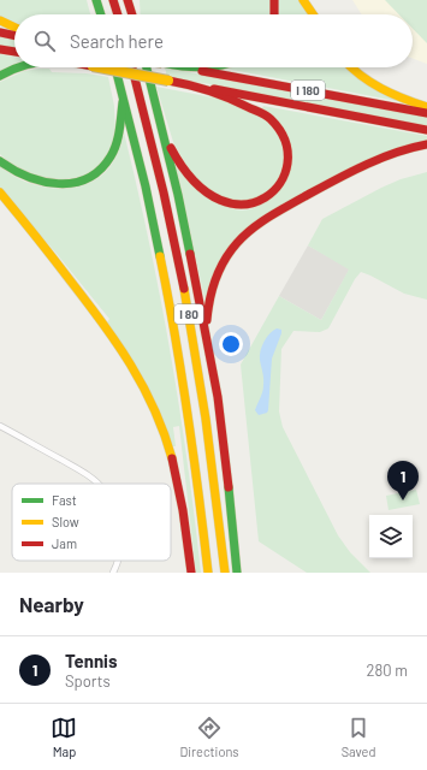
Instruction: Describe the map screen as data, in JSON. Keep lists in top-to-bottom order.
{
  "streets": {
    "main road": ["I 180", "I 80"]
  },
  "legend": ["Fast", "Slow", "Jam"],
  "page": {
    "search": "Search here",
    "pins": "1",
    "heading": "Nearby",
    "list": [
      {
        "mark": "1",
        "name": "Tennis",
        "note": "Sports",
        "value": "280 m"
      }
    ],
    "nav": ["Map", "Directions", "Saved"]
  }
}
